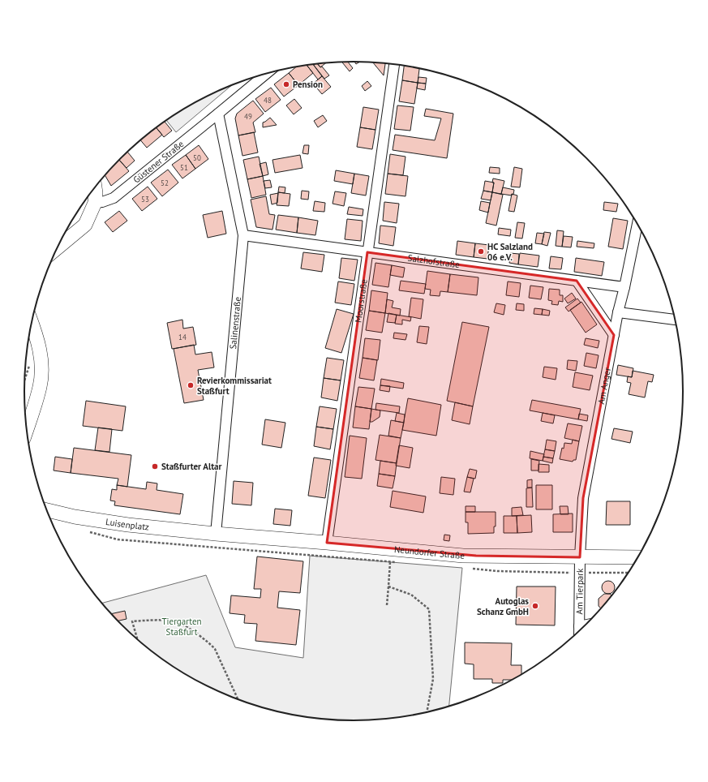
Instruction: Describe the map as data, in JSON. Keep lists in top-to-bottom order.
{
  "streets": {
    "main road": ["Luisenplatz", "Neundorfer Straße"],
    "street": [
      "Güstener Straße",
      "Salzhofstraße",
      "Moorstraße",
      "Salinenstraße",
      "Am Anger",
      "Am Tierpark"
    ]
  },
  "crossings": [
    ["Güstener Straße", "Salinenstraße"],
    ["Salzhofstraße", "Moorstraße"],
    ["Salzhofstraße", "Salinenstraße"],
    ["Salzhofstraße", "Am Anger"],
    ["Moorstraße", "Neundorfer Straße"],
    ["Salinenstraße", "Luisenplatz"],
    ["Salinenstraße", "Neundorfer Straße"],
    ["Am Anger", "Neundorfer Straße"],
    ["Am Anger", "Am Tierpark"],
    ["Luisenplatz", "Neundorfer Straße"],
    ["Neundorfer Straße", "Am Tierpark"]
  ],
  "parks": ["Tiergarten Staßfurt"],
  "places": [
    "Pension",
    "HC Salzland 06 e.V.",
    "Revierkommissariat Staßfurt",
    "Staßfurter Altar",
    "Autoglas Schanz GmbH"
  ],
  "house_numbers": [
    "48",
    "49",
    "50",
    "51",
    "52",
    "53",
    "14"
  ]
}
